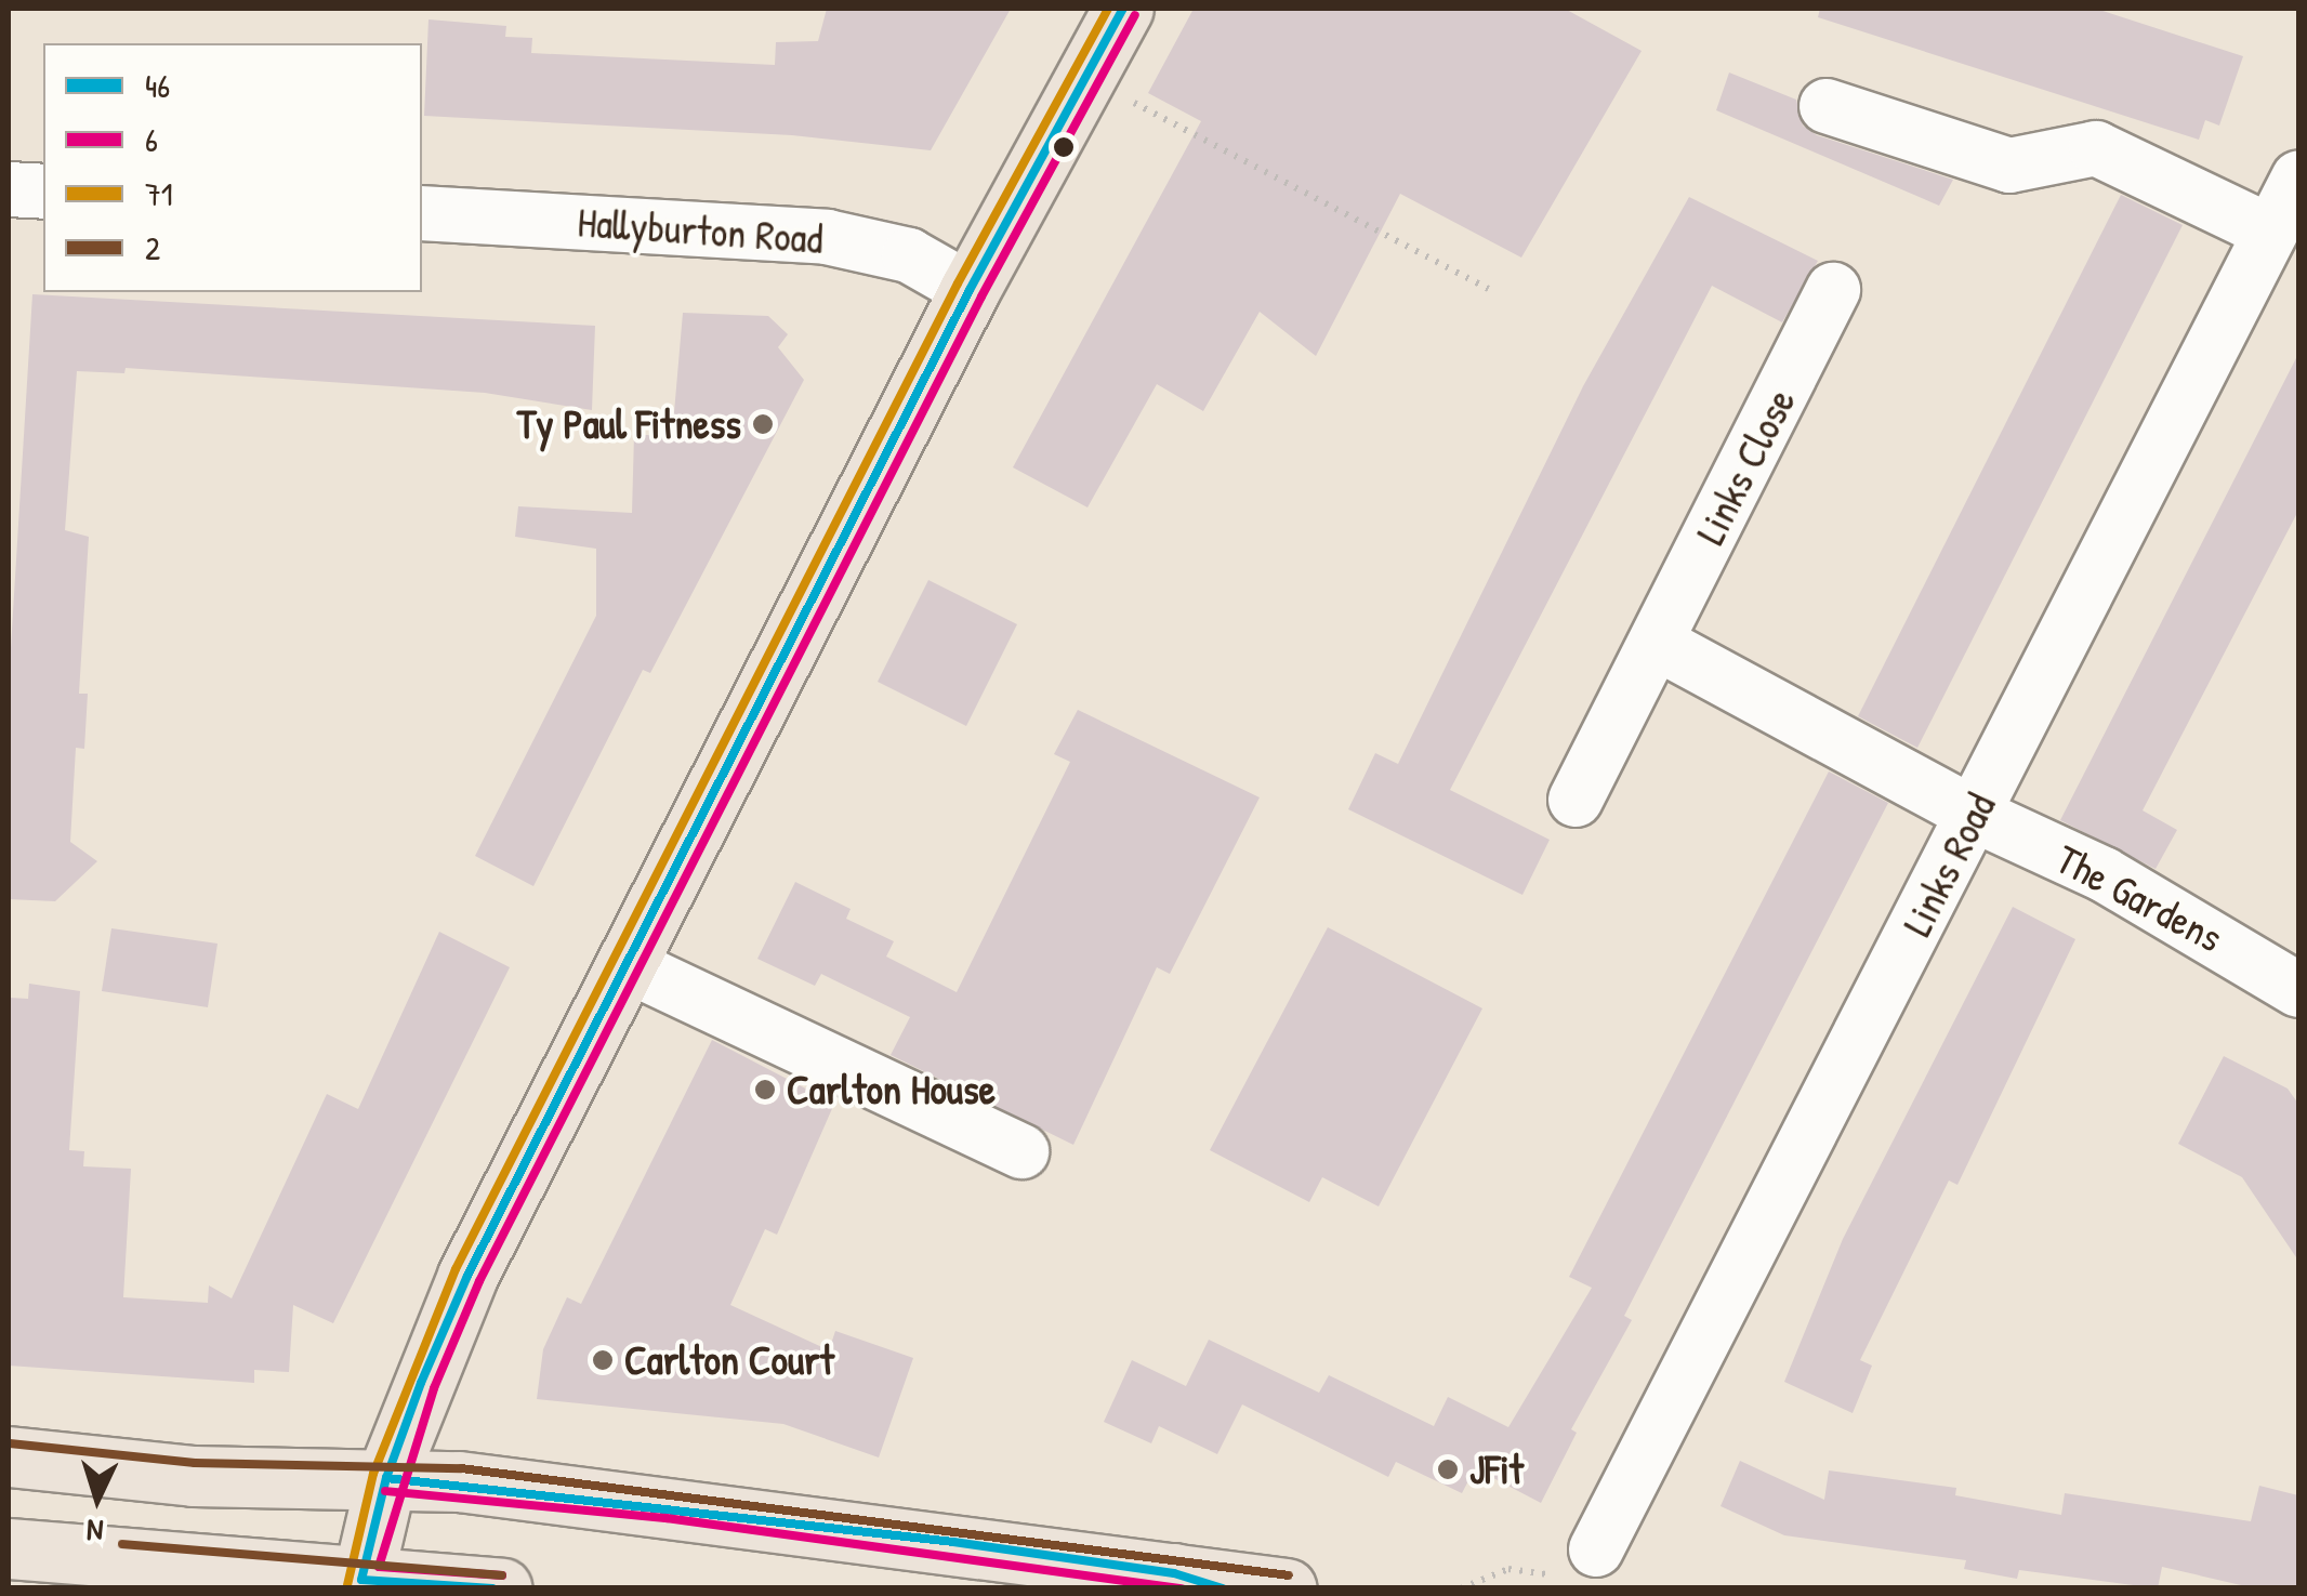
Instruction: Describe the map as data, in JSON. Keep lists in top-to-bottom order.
{
  "streets": {
    "street": [
      "Hallyburton Road",
      "Links Close",
      "Links Road",
      "The Gardens"
    ]
  },
  "crossings": [
    ["Links Road", "The Gardens"]
  ],
  "places": [
    "Ty Paul Fitness",
    "Carlton House",
    "Carlton Court",
    "JFit"
  ],
  "lines": [
    "transit line 46",
    "transit line 71",
    "transit line 6",
    "transit line 2"
  ],
  "legend": [
    "46",
    "6",
    "71",
    "2"
  ],
  "north": "bottom"
}
